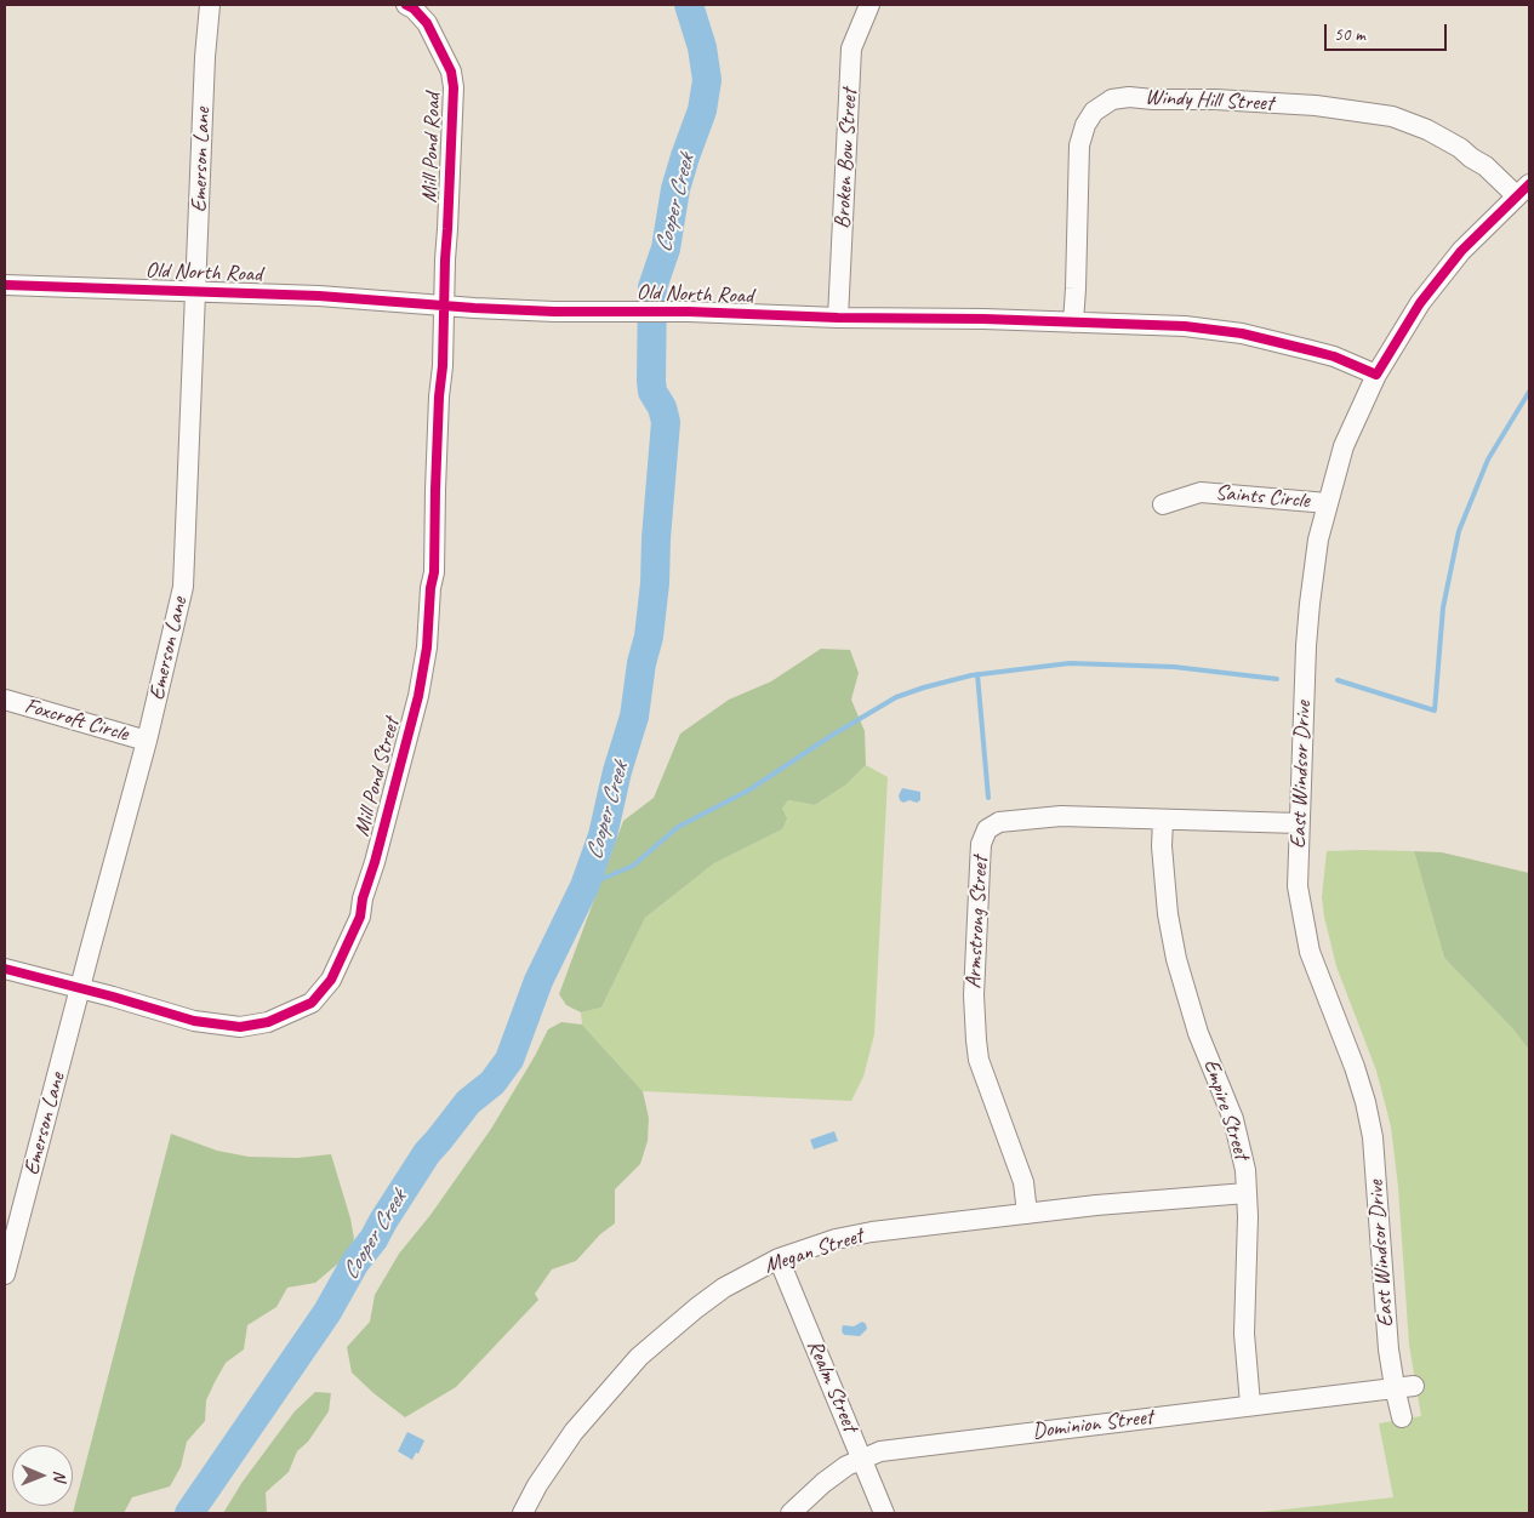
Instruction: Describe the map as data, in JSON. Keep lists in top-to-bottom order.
{
  "streets": {
    "street": [
      "Windy Hill Street",
      "Mill Pond Road",
      "Broken Bow Street",
      "Emerson Lane",
      "Old North Road",
      "Saints Circle",
      "Foxcroft Circle",
      "East Windsor Drive",
      "Mill Pond Street",
      "Armstrong Street",
      "Empire Street",
      "Megan Street",
      "Realm Street",
      "Dominion Street"
    ]
  },
  "crossings": [
    ["Windy Hill Street", "Old North Road"],
    ["Windy Hill Street", "East Windsor Drive"],
    ["Mill Pond Road", "Old North Road"],
    ["Mill Pond Road", "Mill Pond Street"],
    ["Broken Bow Street", "Old North Road"],
    ["Emerson Lane", "Old North Road"],
    ["Emerson Lane", "Foxcroft Circle"],
    ["Emerson Lane", "Mill Pond Street"],
    ["Old North Road", "East Windsor Drive"],
    ["Old North Road", "Mill Pond Street"],
    ["Saints Circle", "East Windsor Drive"],
    ["East Windsor Drive", "Armstrong Street"],
    ["East Windsor Drive", "Dominion Street"],
    ["Armstrong Street", "Empire Street"],
    ["Armstrong Street", "Megan Street"],
    ["Empire Street", "Megan Street"],
    ["Empire Street", "Dominion Street"],
    ["Megan Street", "Realm Street"],
    ["Realm Street", "Dominion Street"]
  ],
  "water": ["Cooper Creek"],
  "scale_bar": "50 m",
  "north": "right"
}
